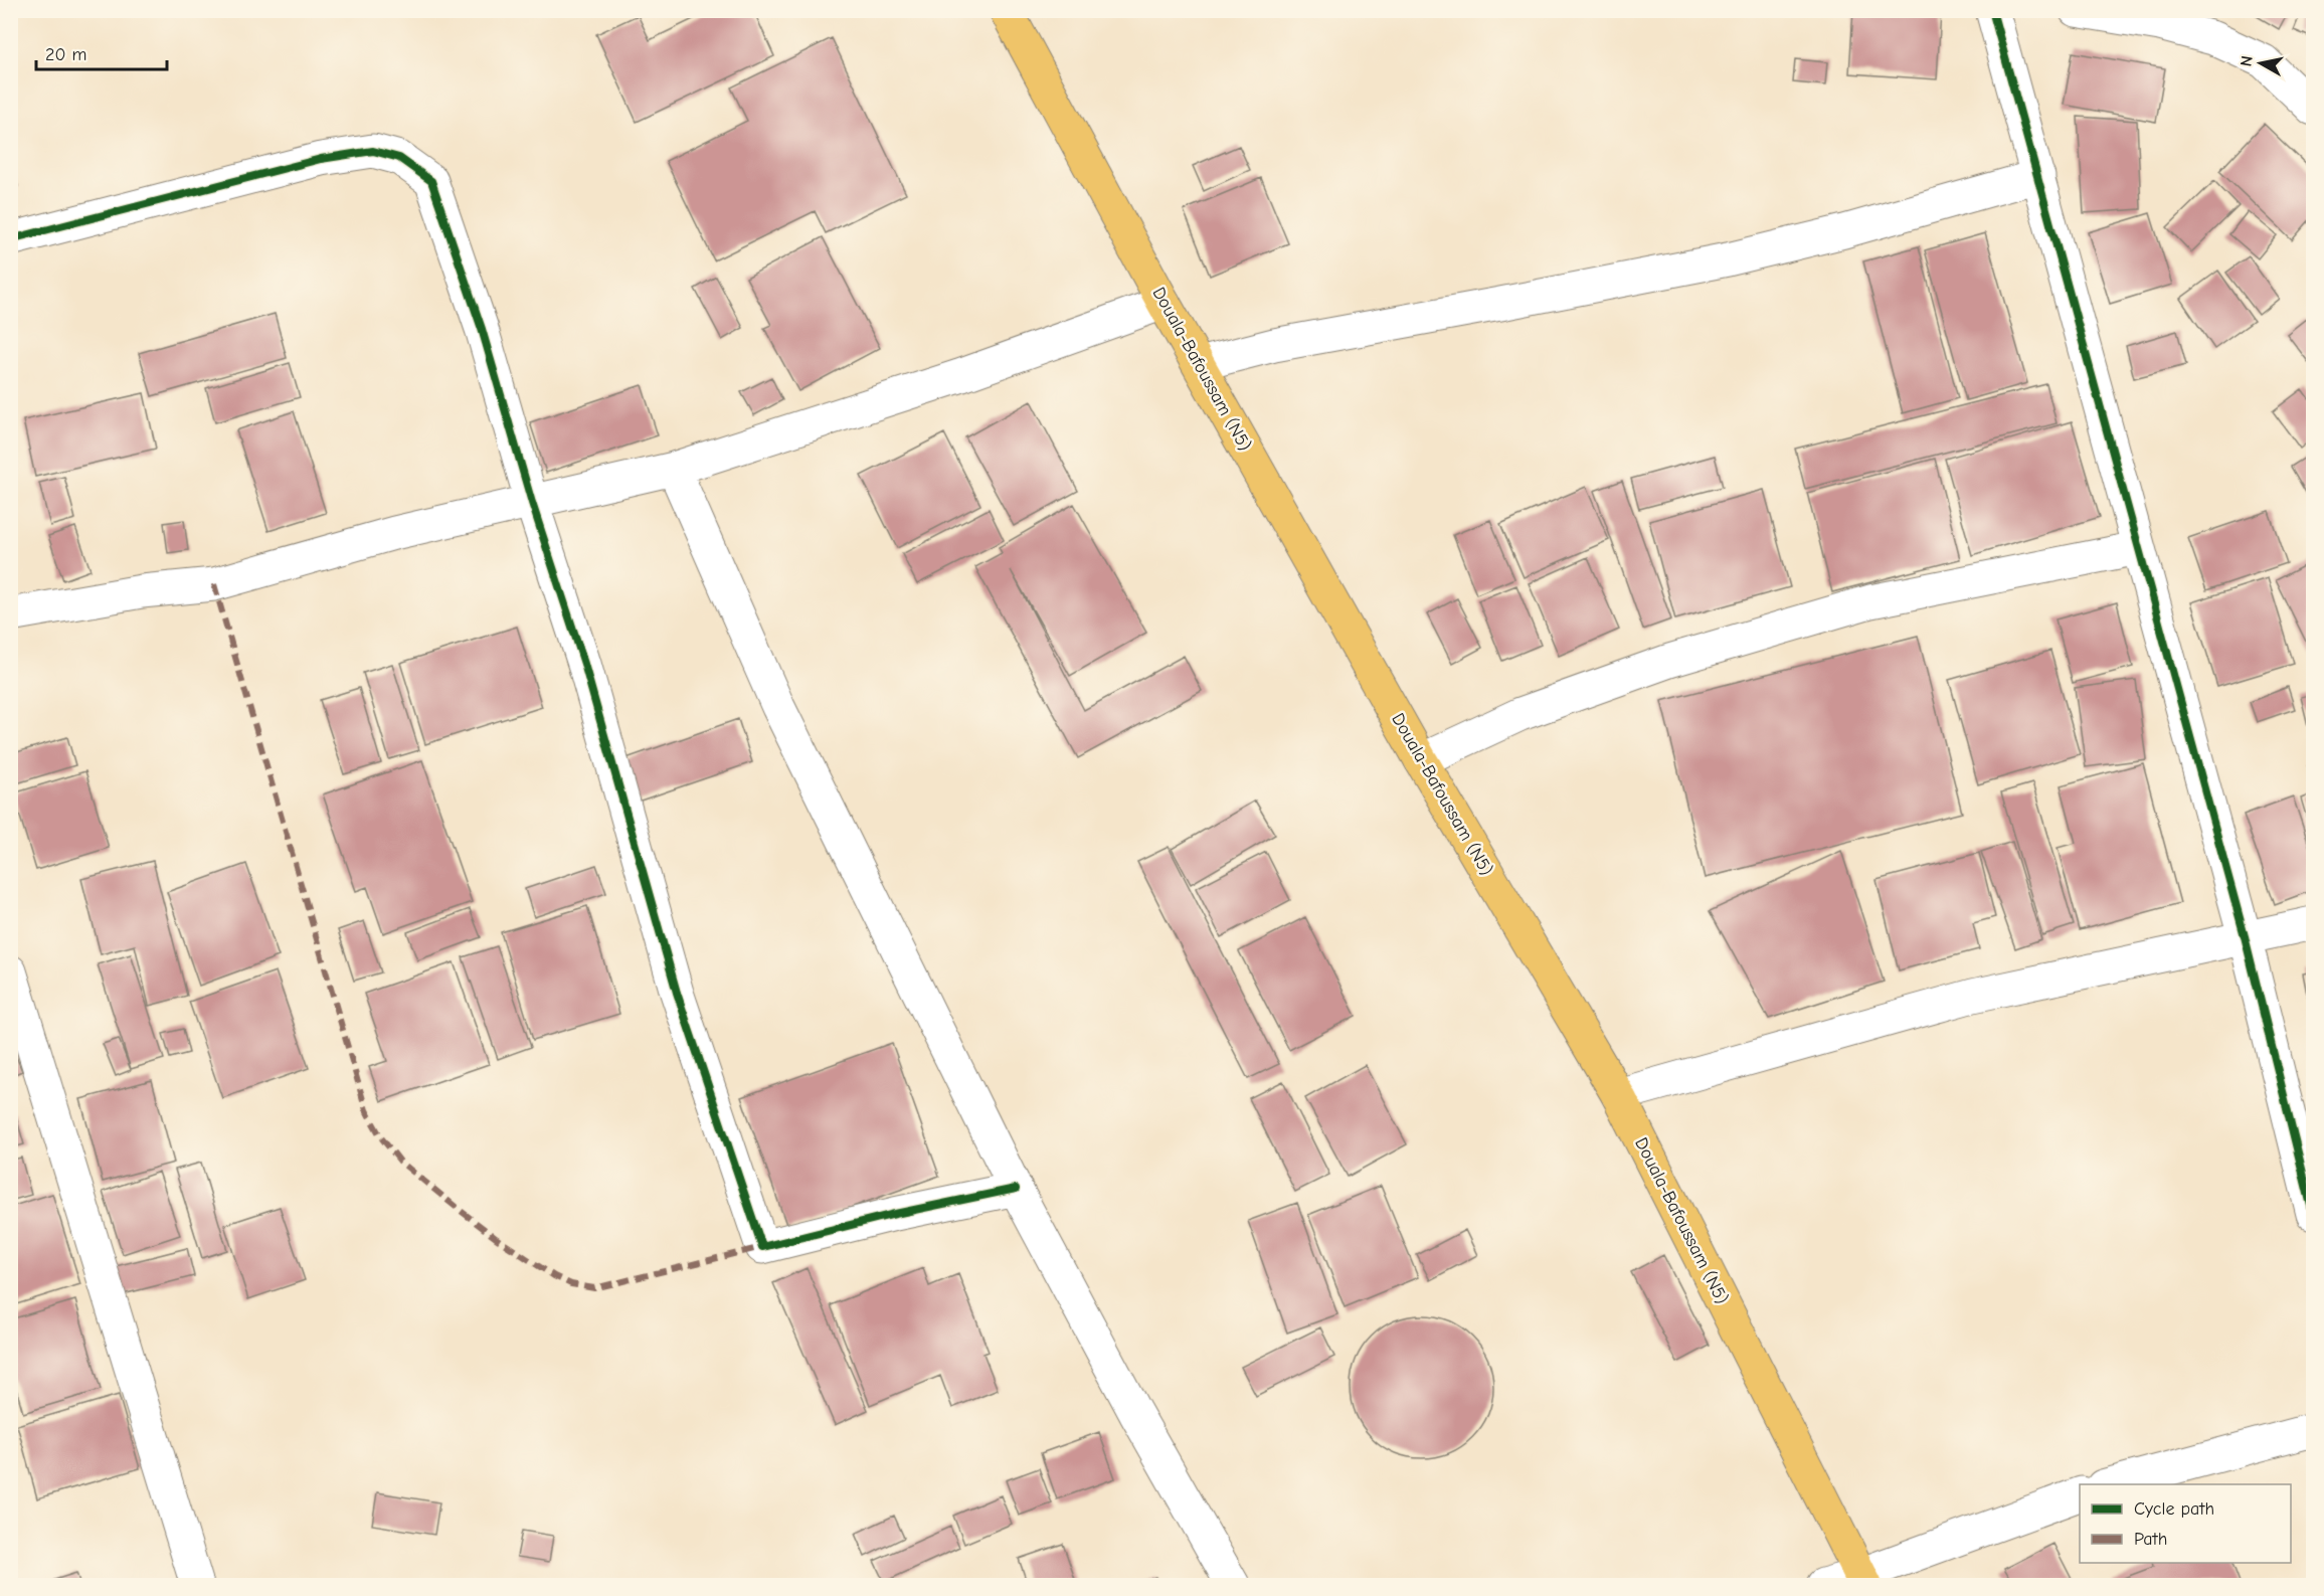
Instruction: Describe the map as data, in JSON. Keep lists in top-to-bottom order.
{
  "streets": {
    "highway": ["Douala-Bafoussam (N5)"]
  },
  "legend": ["Cycle path", "Path"],
  "scale_bar": "20 m",
  "north": "left"
}
